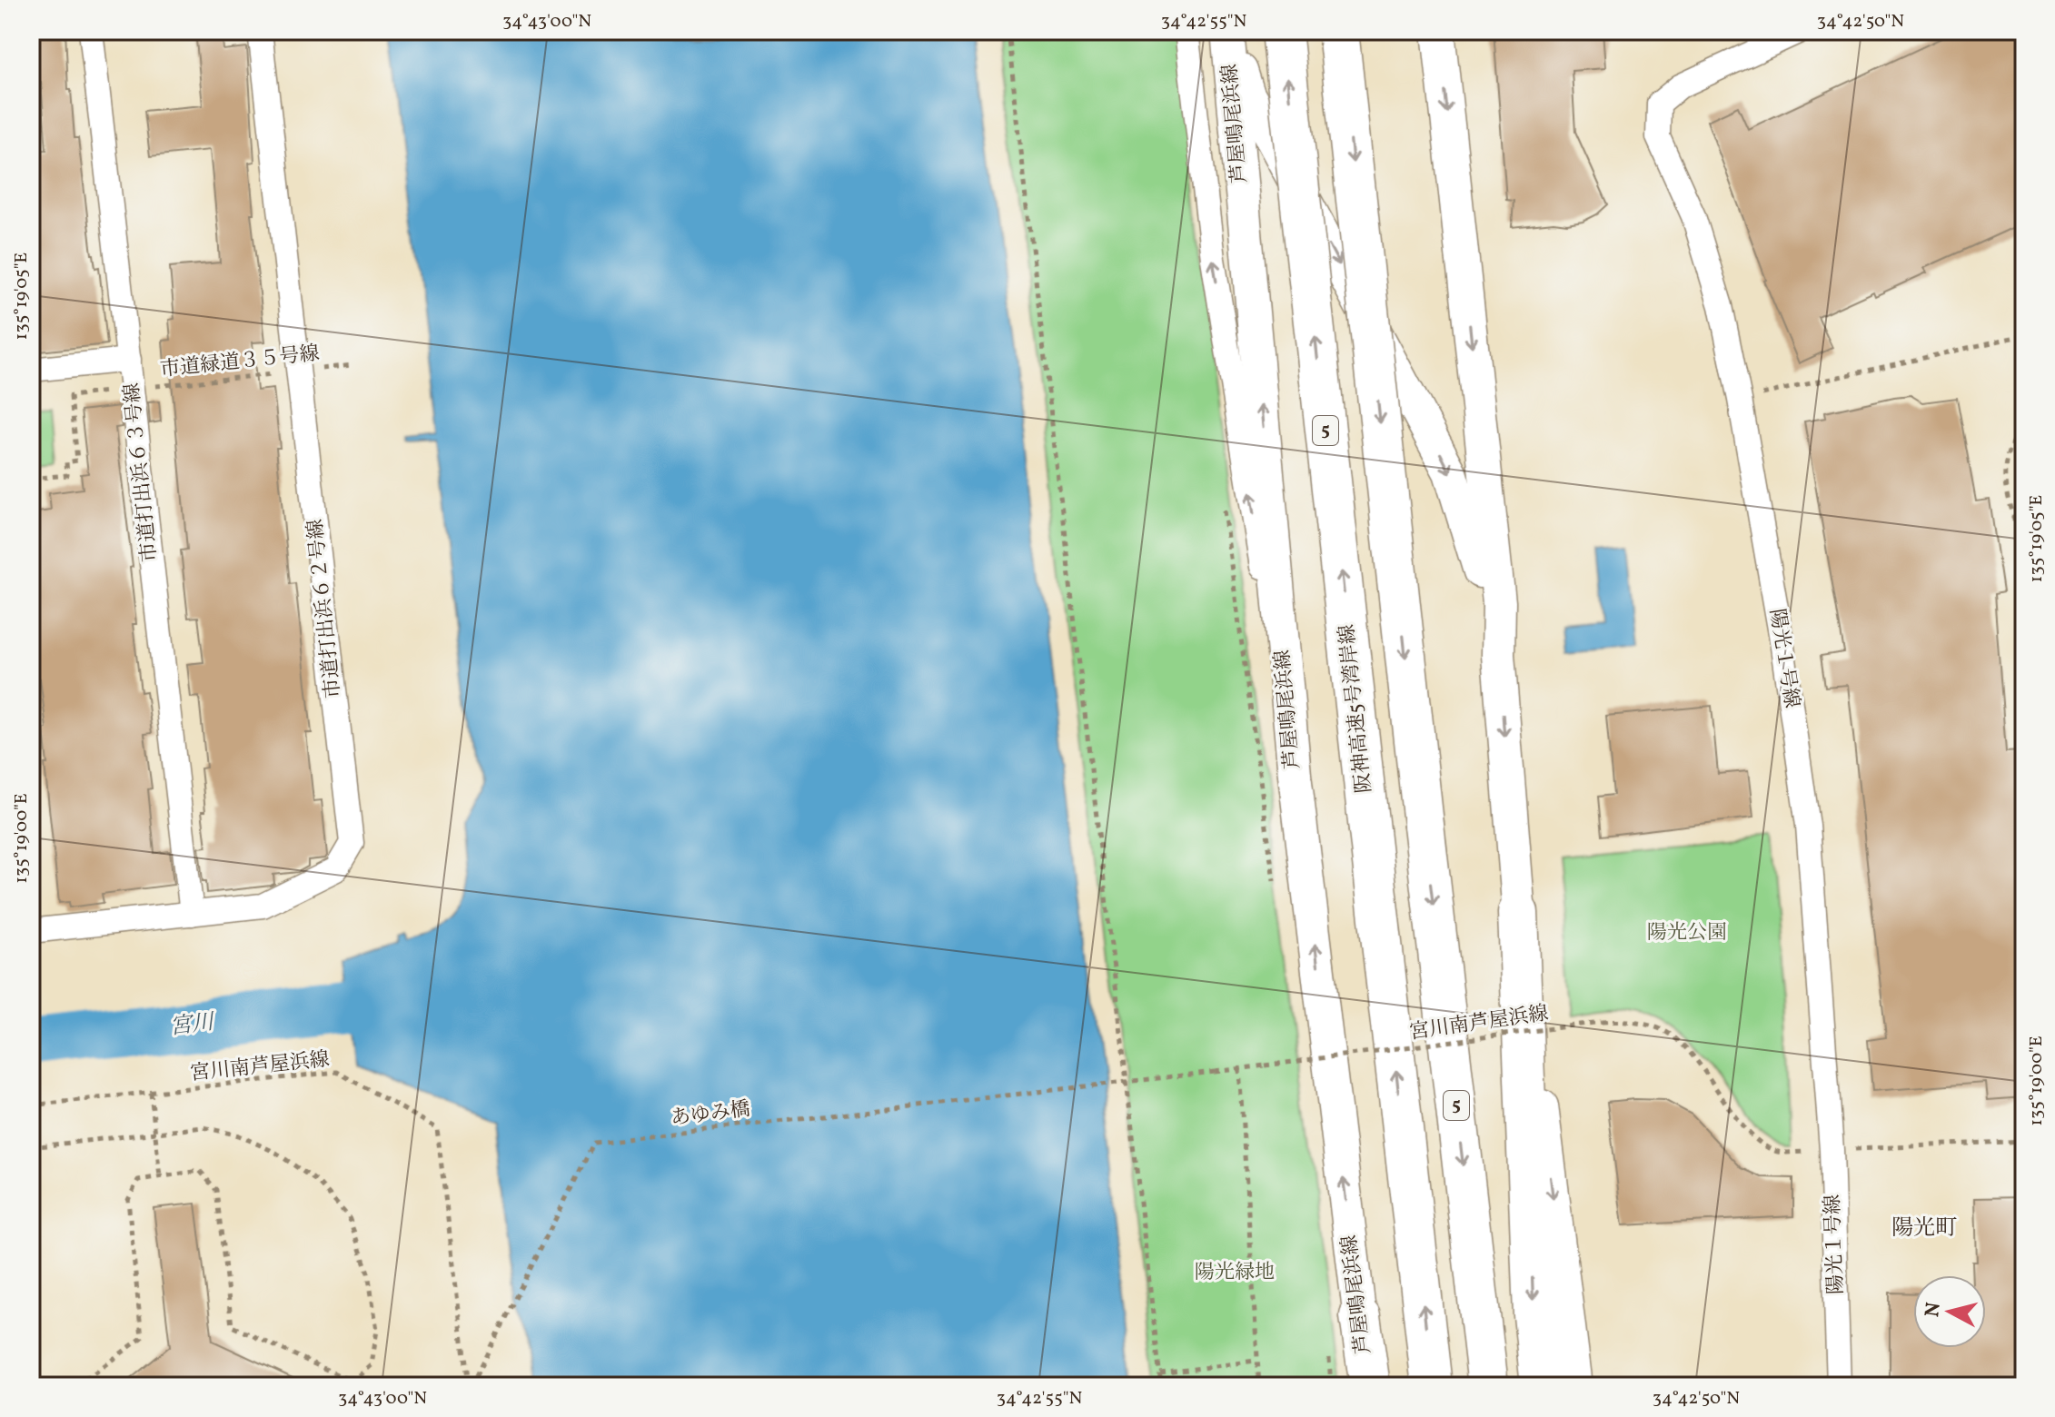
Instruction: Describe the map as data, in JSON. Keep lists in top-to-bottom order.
{
  "streets": {
    "highway": ["5", "阪神高速5号湾岸線"],
    "main road": ["芦屋鳴尾浜線"],
    "street": ["市道打出浜６３号線", "市道打出浜６２号線", "陽光１号線"],
    "path": ["市道緑道３５号線", "宮川南芦屋浜線", "あゆみ橋"]
  },
  "crossings": [
    ["市道緑道３５号線", "市道打出浜６３号線"],
    ["市道緑道３５号線", "市道打出浜６２号線"],
    ["市道打出浜６３号線", "市道打出浜６２号線"],
    ["宮川南芦屋浜線", "あゆみ橋"]
  ],
  "districts": ["陽光町"],
  "water": ["宮川"],
  "parks": ["陽光公園", "陽光緑地"],
  "north": "left",
  "coordinates": [
    "34°43'00\"N",
    "34°42'55\"N",
    "34°42'50\"N",
    "135°19'05\"E",
    "135°19'00\"E"
  ]
}
